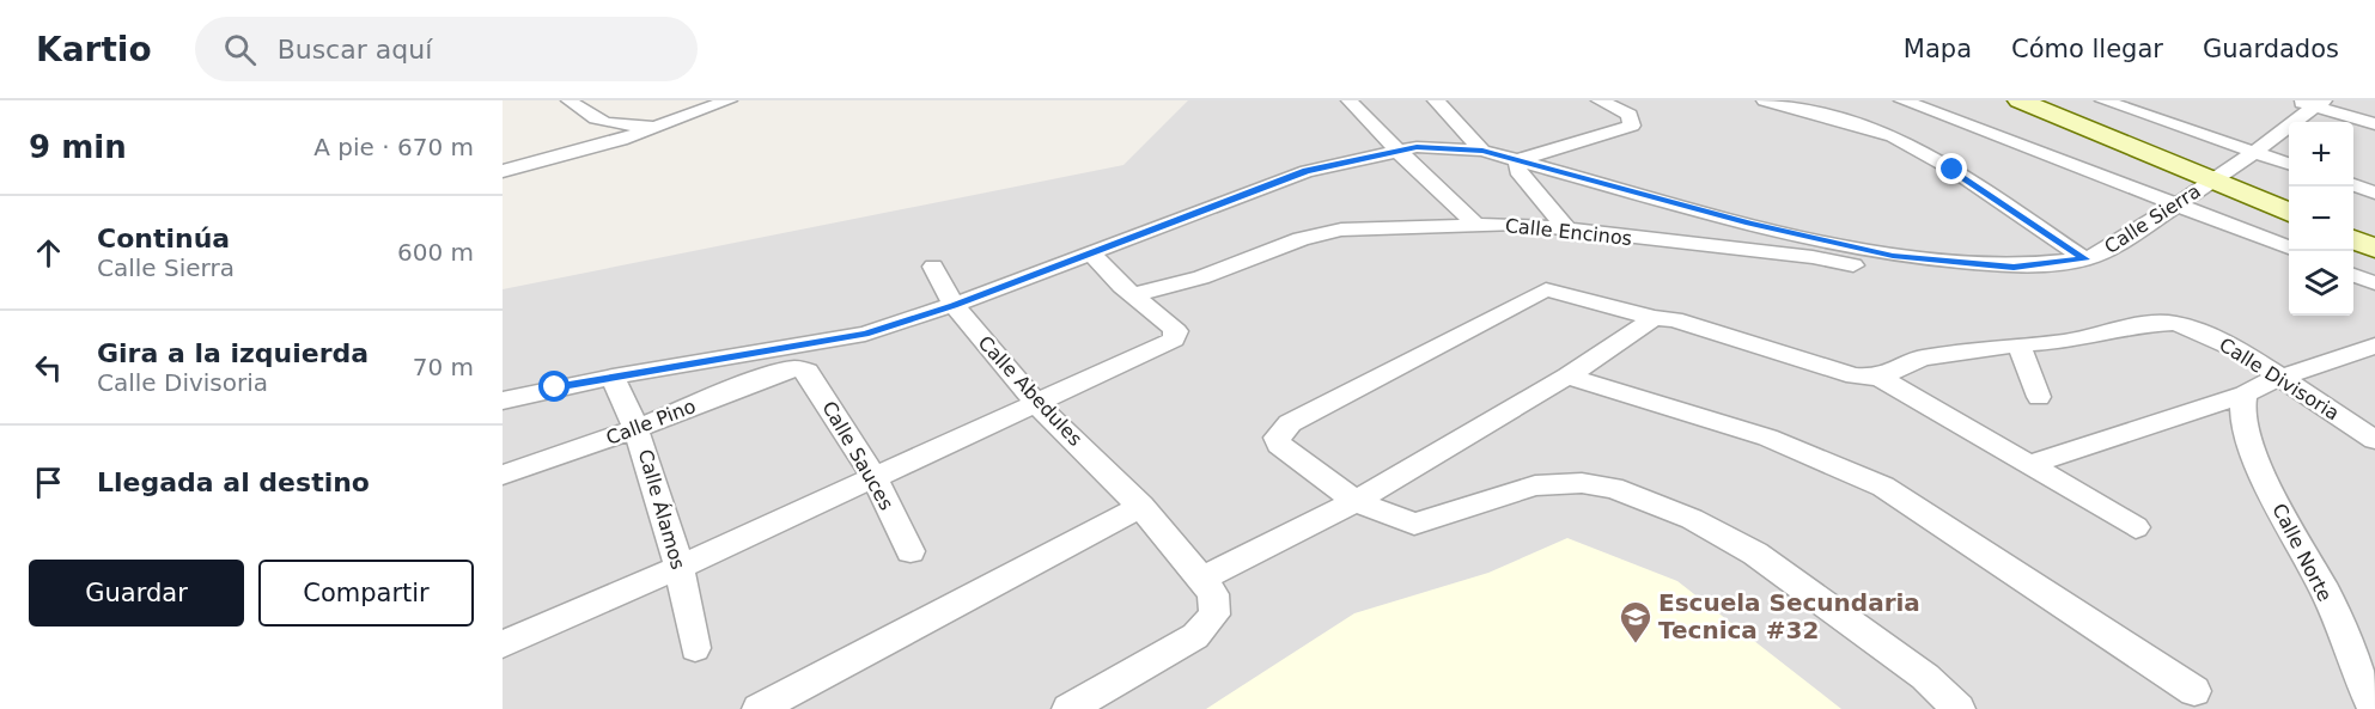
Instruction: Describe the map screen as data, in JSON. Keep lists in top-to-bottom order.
{
  "streets": {
    "street": [
      "Calle Sierra",
      "Calle Encinos",
      "Calle Divisoria",
      "Calle Abedules",
      "Calle Pino",
      "Calle Sauces",
      "Calle Álamos",
      "Calle Norte"
    ]
  },
  "crossings": [
    ["Calle Sierra", "Calle Encinos"],
    ["Calle Sierra", "Calle Abedules"],
    ["Calle Sierra", "Calle Álamos"],
    ["Calle Pino", "Calle Sauces"],
    ["Calle Pino", "Calle Álamos"]
  ],
  "places": {
    "school or university": ["Escuela Secundaria Tecnica #32"]
  },
  "page": {
    "header": "Kartio",
    "search": "Buscar aquí",
    "nav": ["Mapa", "Cómo llegar", "Guardados"],
    "heading": ["9 min", "A pie · 670 m"],
    "map_buttons": ["+", "−"],
    "list": [
      ["Continúa", "Calle Sierra", "600 m"],
      ["Gira a la izquierda", "Calle Divisoria", "70 m"],
      "Llegada al destino"
    ],
    "buttons": ["Guardar", "Compartir"]
  }
}
